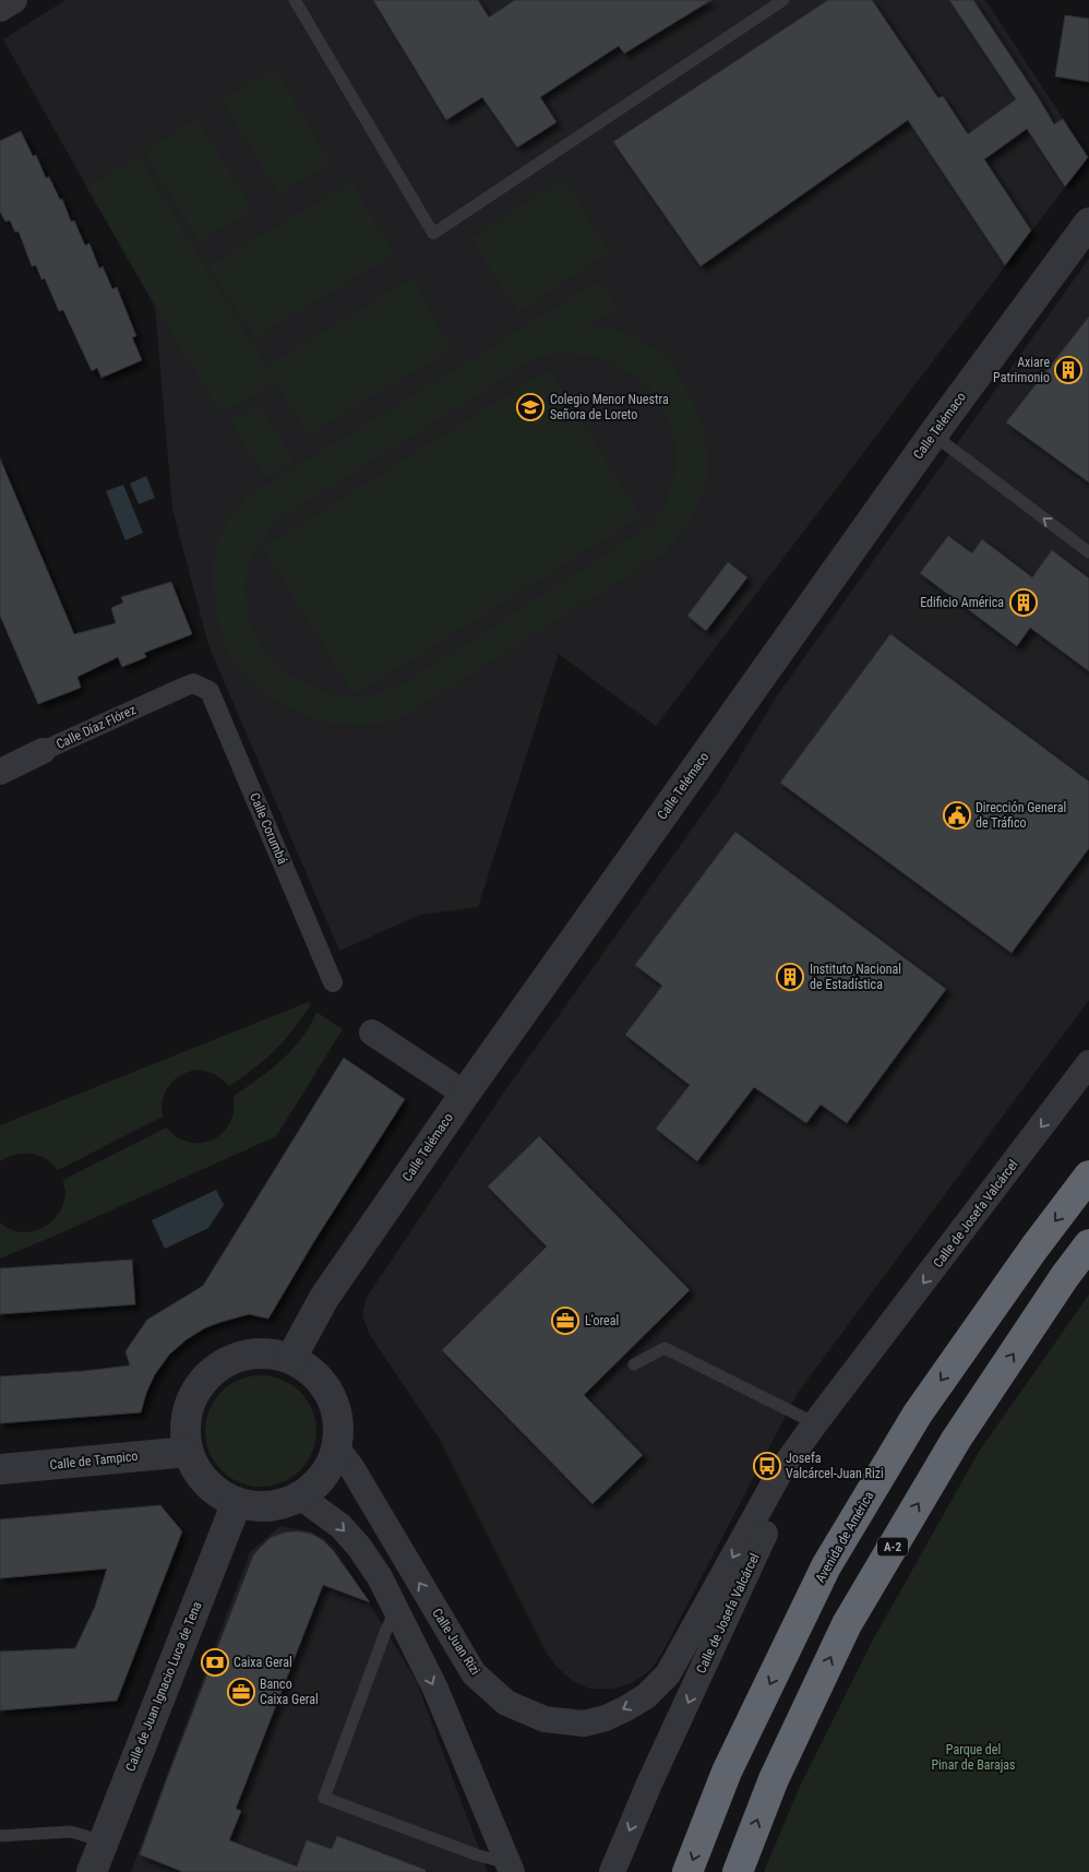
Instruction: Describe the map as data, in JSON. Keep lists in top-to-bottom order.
{
  "streets": {
    "highway": ["Avenida de América", "A-2"],
    "street": [
      "Calle Telémaco",
      "Calle Díaz Flórez",
      "Calle Corumbá",
      "Calle de Josefa Valcárcel",
      "Calle de Tampico",
      "Calle Juan Rizi",
      "Calle de Juan Ignacio Luca de Tena"
    ]
  },
  "crossings": [
    ["Calle Telémaco", "Calle de Tampico"],
    ["Calle Telémaco", "Calle Juan Rizi"],
    ["Calle Telémaco", "Calle de Juan Ignacio Luca de Tena"],
    ["Calle Díaz Flórez", "Calle Corumbá"],
    ["Calle de Josefa Valcárcel", "Calle Juan Rizi"],
    ["Calle de Tampico", "Calle Juan Rizi"],
    ["Calle de Tampico", "Calle de Juan Ignacio Luca de Tena"],
    ["Calle Juan Rizi", "Calle de Juan Ignacio Luca de Tena"]
  ],
  "one_way": ["Calle de Josefa Valcárcel"],
  "parks": ["Parque del Pinar de Barajas"],
  "places": {
    "building": ["Axiare Patrimonio", "Edificio América", "Instituto Nacional de Estadística"],
    "school or university": ["Colegio Menor Nuestra Señora de Loreto"],
    "public building": ["Dirección General de Tráfico"],
    "office": ["L'oreal", "Banco Caixa Geral"],
    "bus stop": ["Josefa Valcárcel-Juan Rizi"],
    "bank": ["Caixa Geral"]
  }
}
